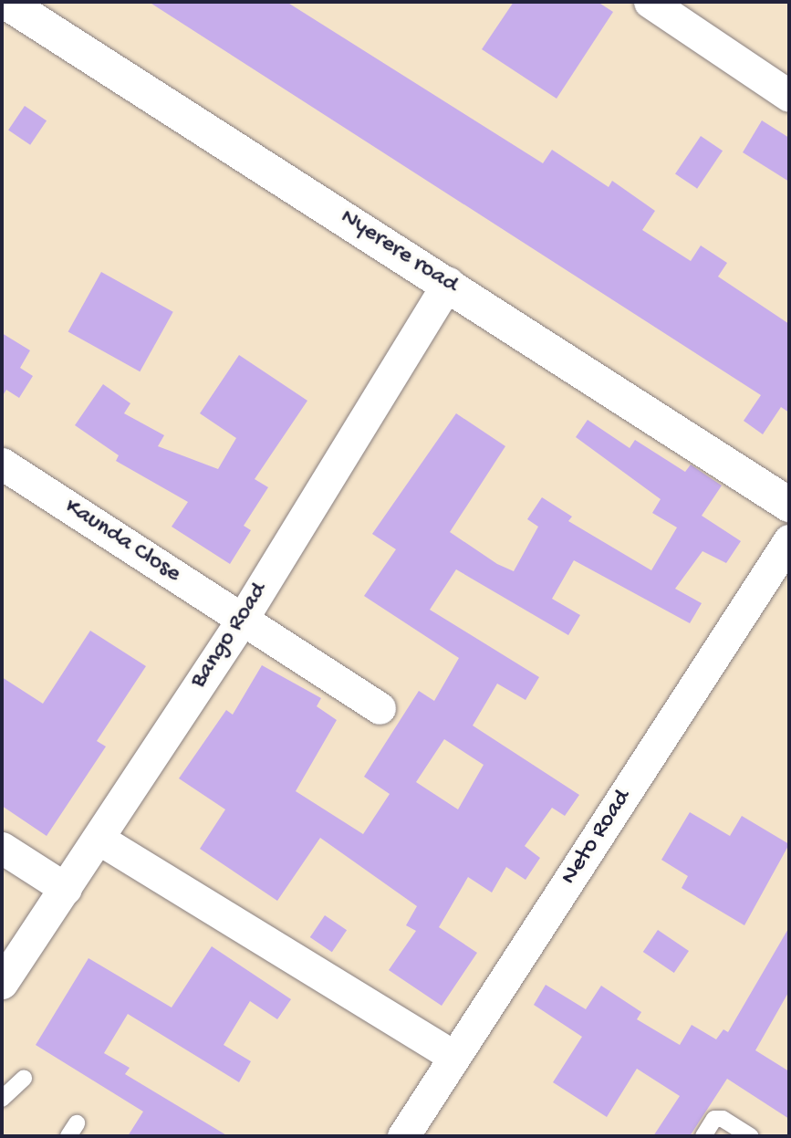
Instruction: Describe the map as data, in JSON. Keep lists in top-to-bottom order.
{
  "streets": {
    "street": [
      "Nyerere road",
      "Kaunda Close",
      "Bango Road",
      "Neto Road"
    ]
  },
  "crossings": [
    ["Nyerere road", "Bango Road"],
    ["Kaunda Close", "Bango Road"]
  ]
}
